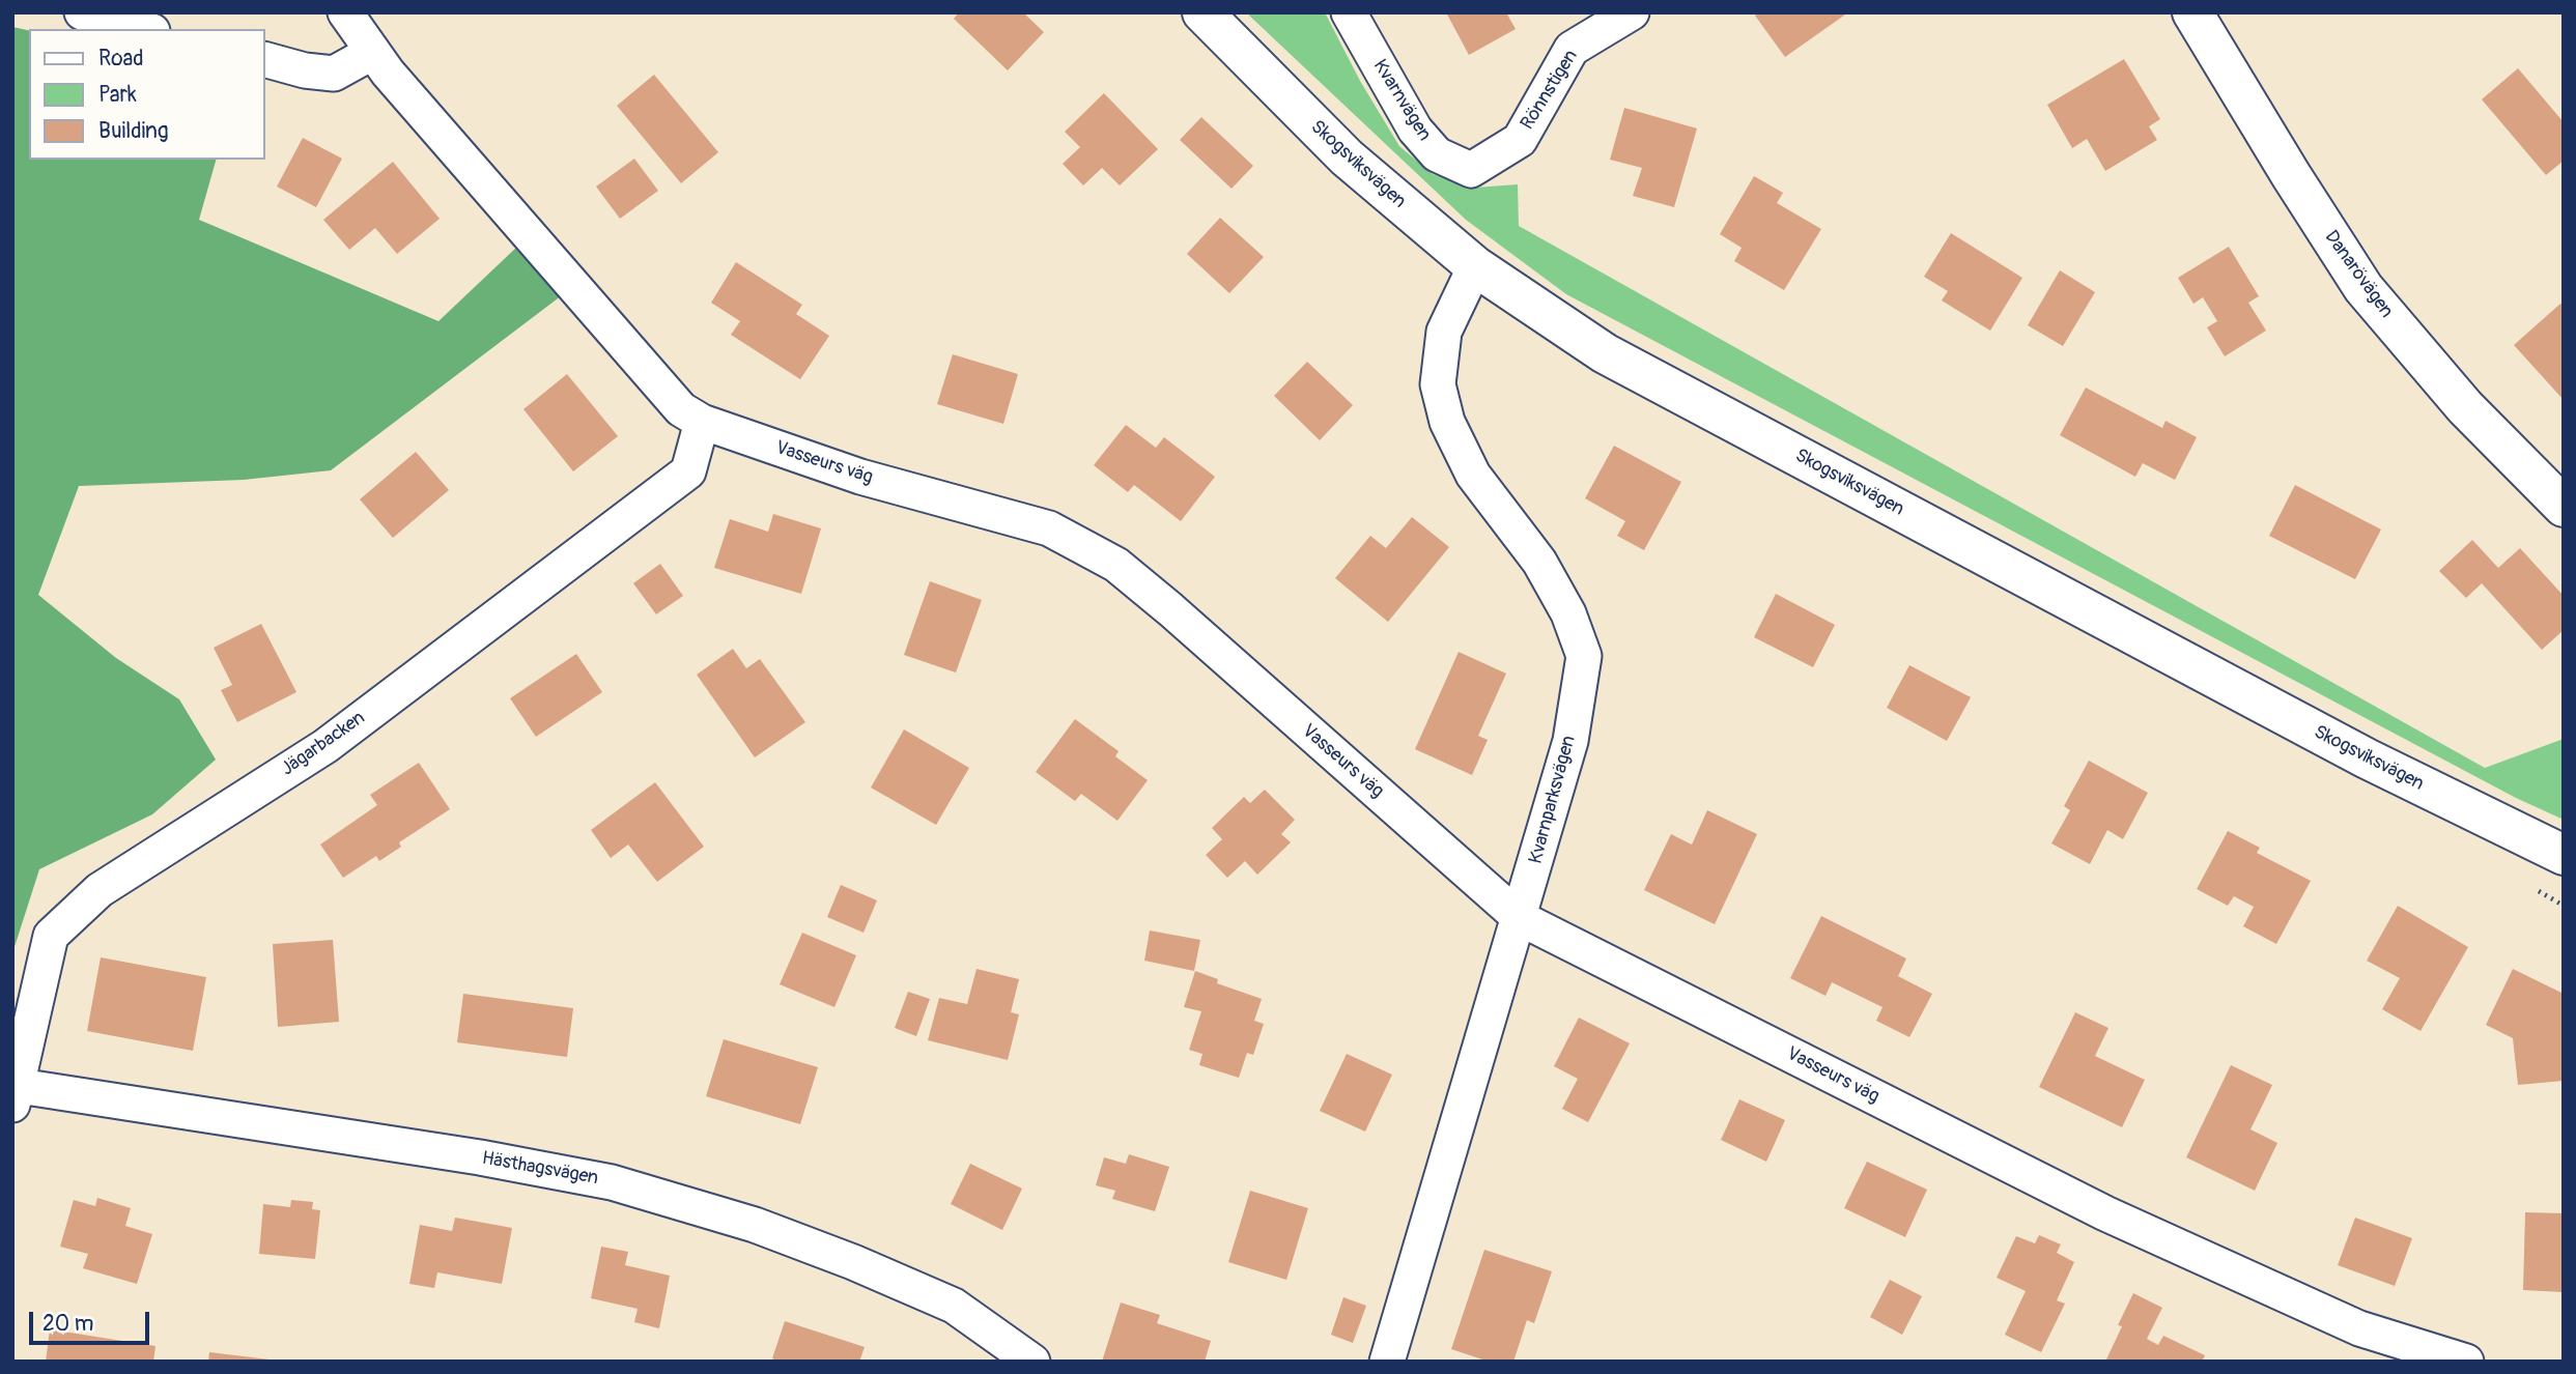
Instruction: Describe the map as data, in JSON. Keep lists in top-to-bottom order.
{
  "streets": {
    "street": [
      "Rönnstigen",
      "Kvarnvägen",
      "Skogsviksvägen",
      "Danarövägen",
      "Vasseurs väg",
      "Jägarbacken",
      "Kvarnparksvägen",
      "Hästhagsvägen"
    ]
  },
  "crossings": [
    ["Rönnstigen", "Kvarnvägen"],
    ["Skogsviksvägen", "Kvarnparksvägen"],
    ["Vasseurs väg", "Jägarbacken"],
    ["Vasseurs väg", "Kvarnparksvägen"],
    ["Jägarbacken", "Hästhagsvägen"]
  ],
  "legend": ["Road", "Park", "Building"],
  "scale_bar": "20 m"
}
